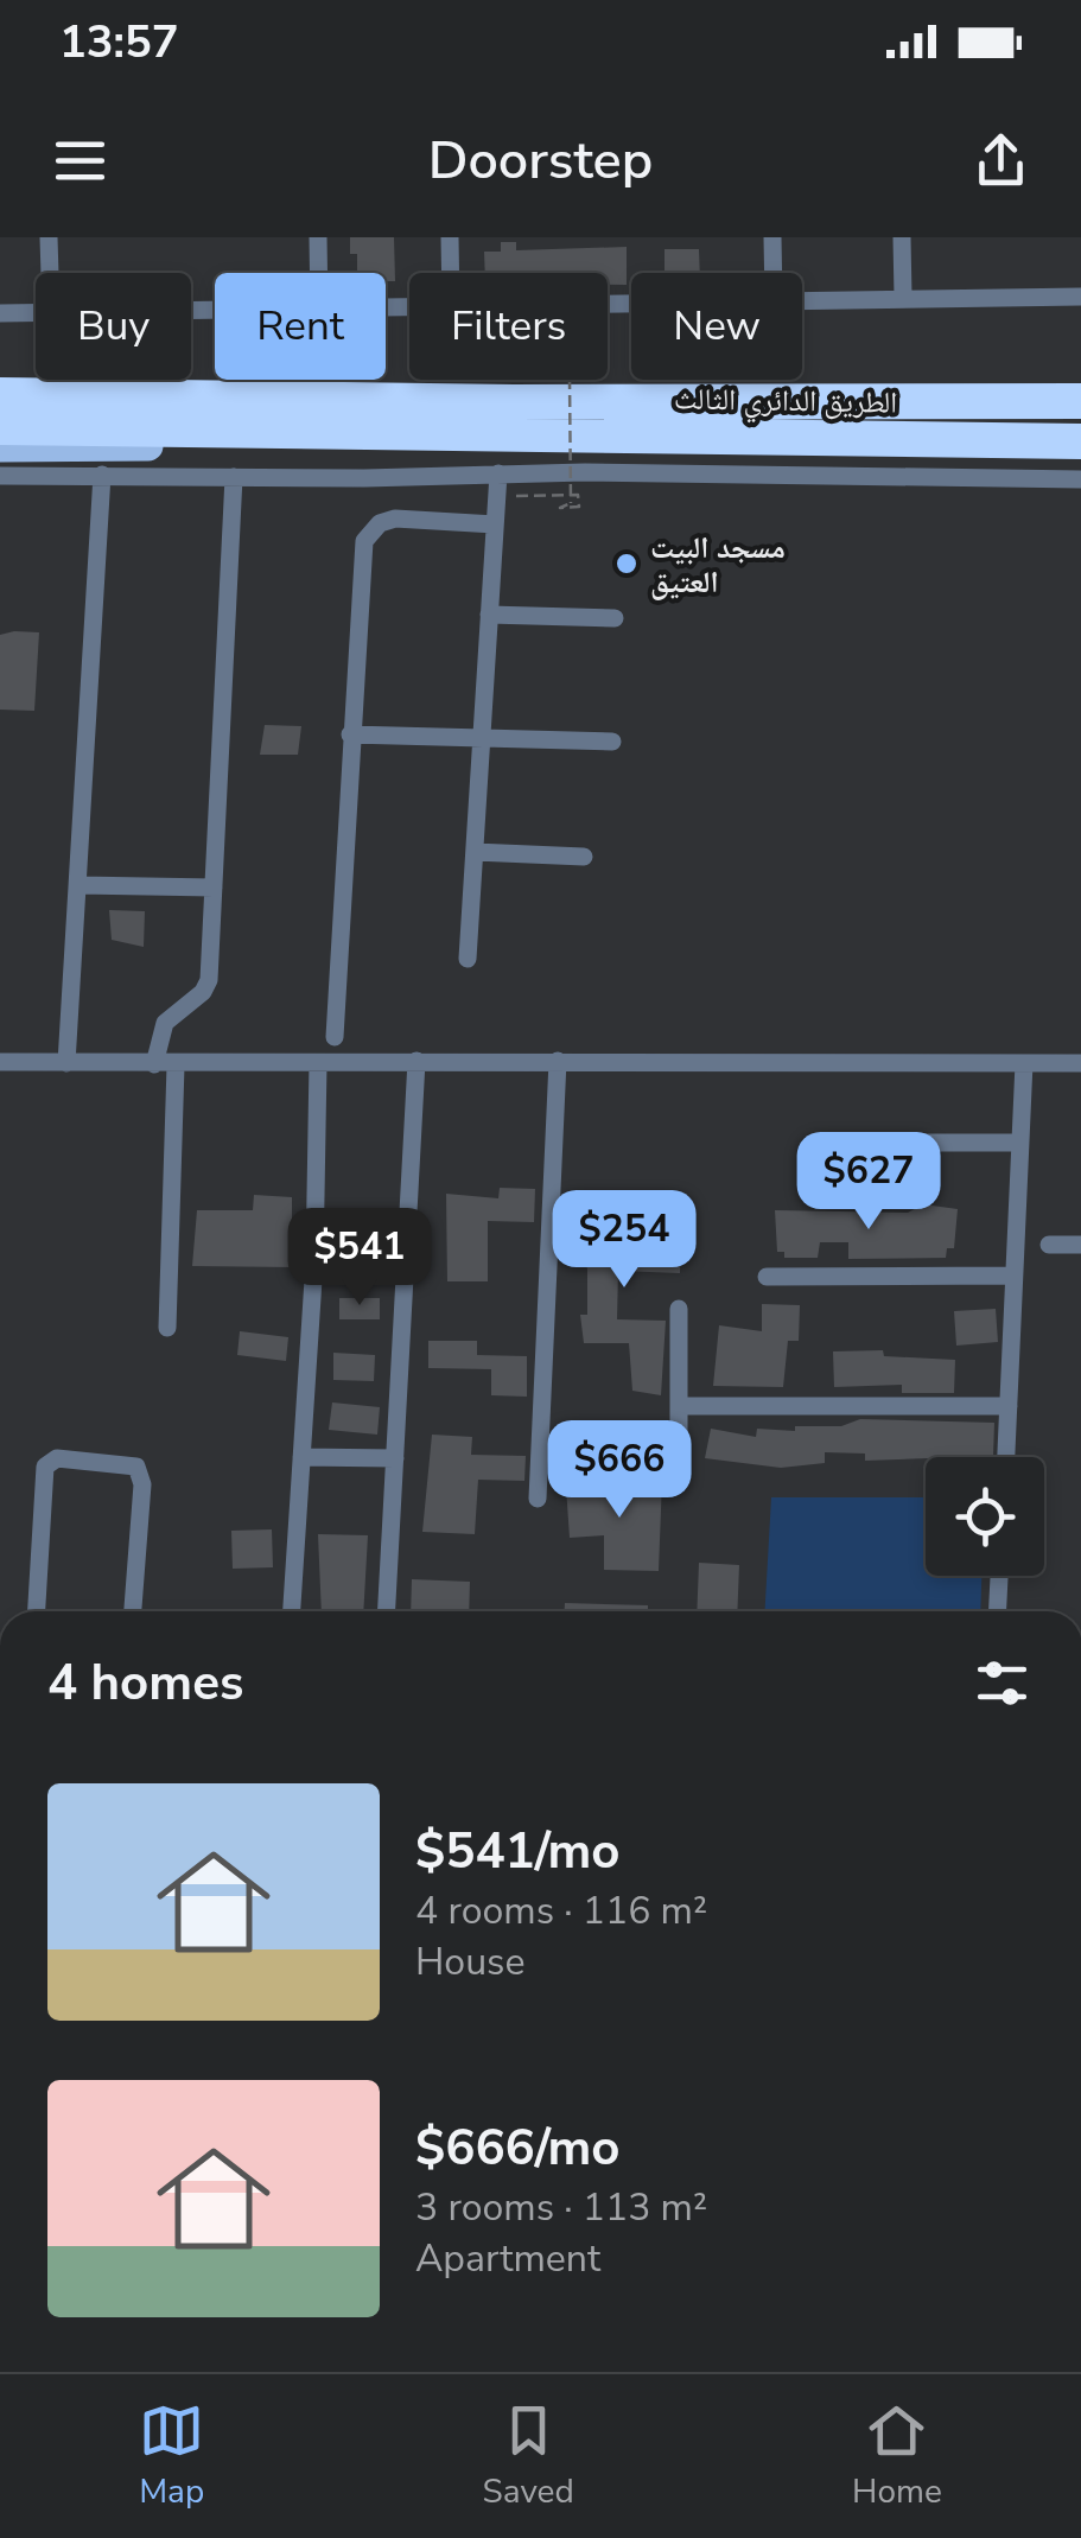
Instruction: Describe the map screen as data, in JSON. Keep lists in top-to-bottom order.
{
  "streets": {
    "highway": ["الطريق الدائري الثالث"]
  },
  "places": ["مسجد البيت العتيق"],
  "page": {
    "status": "13:57",
    "header": "Doorstep",
    "chip": [
      "Buy",
      "Rent",
      "Filters",
      "New"
    ],
    "price": [
      "$627",
      "$254",
      "$541",
      "$666"
    ],
    "heading": "4 homes",
    "list": [
      {
        "name": "$541/mo",
        "note": "4 rooms · 116 m² · House"
      },
      {
        "name": "$666/mo",
        "note": "3 rooms · 113 m² · Apartment"
      }
    ],
    "tabs": ["Map", "Saved", "Home"]
  }
}
